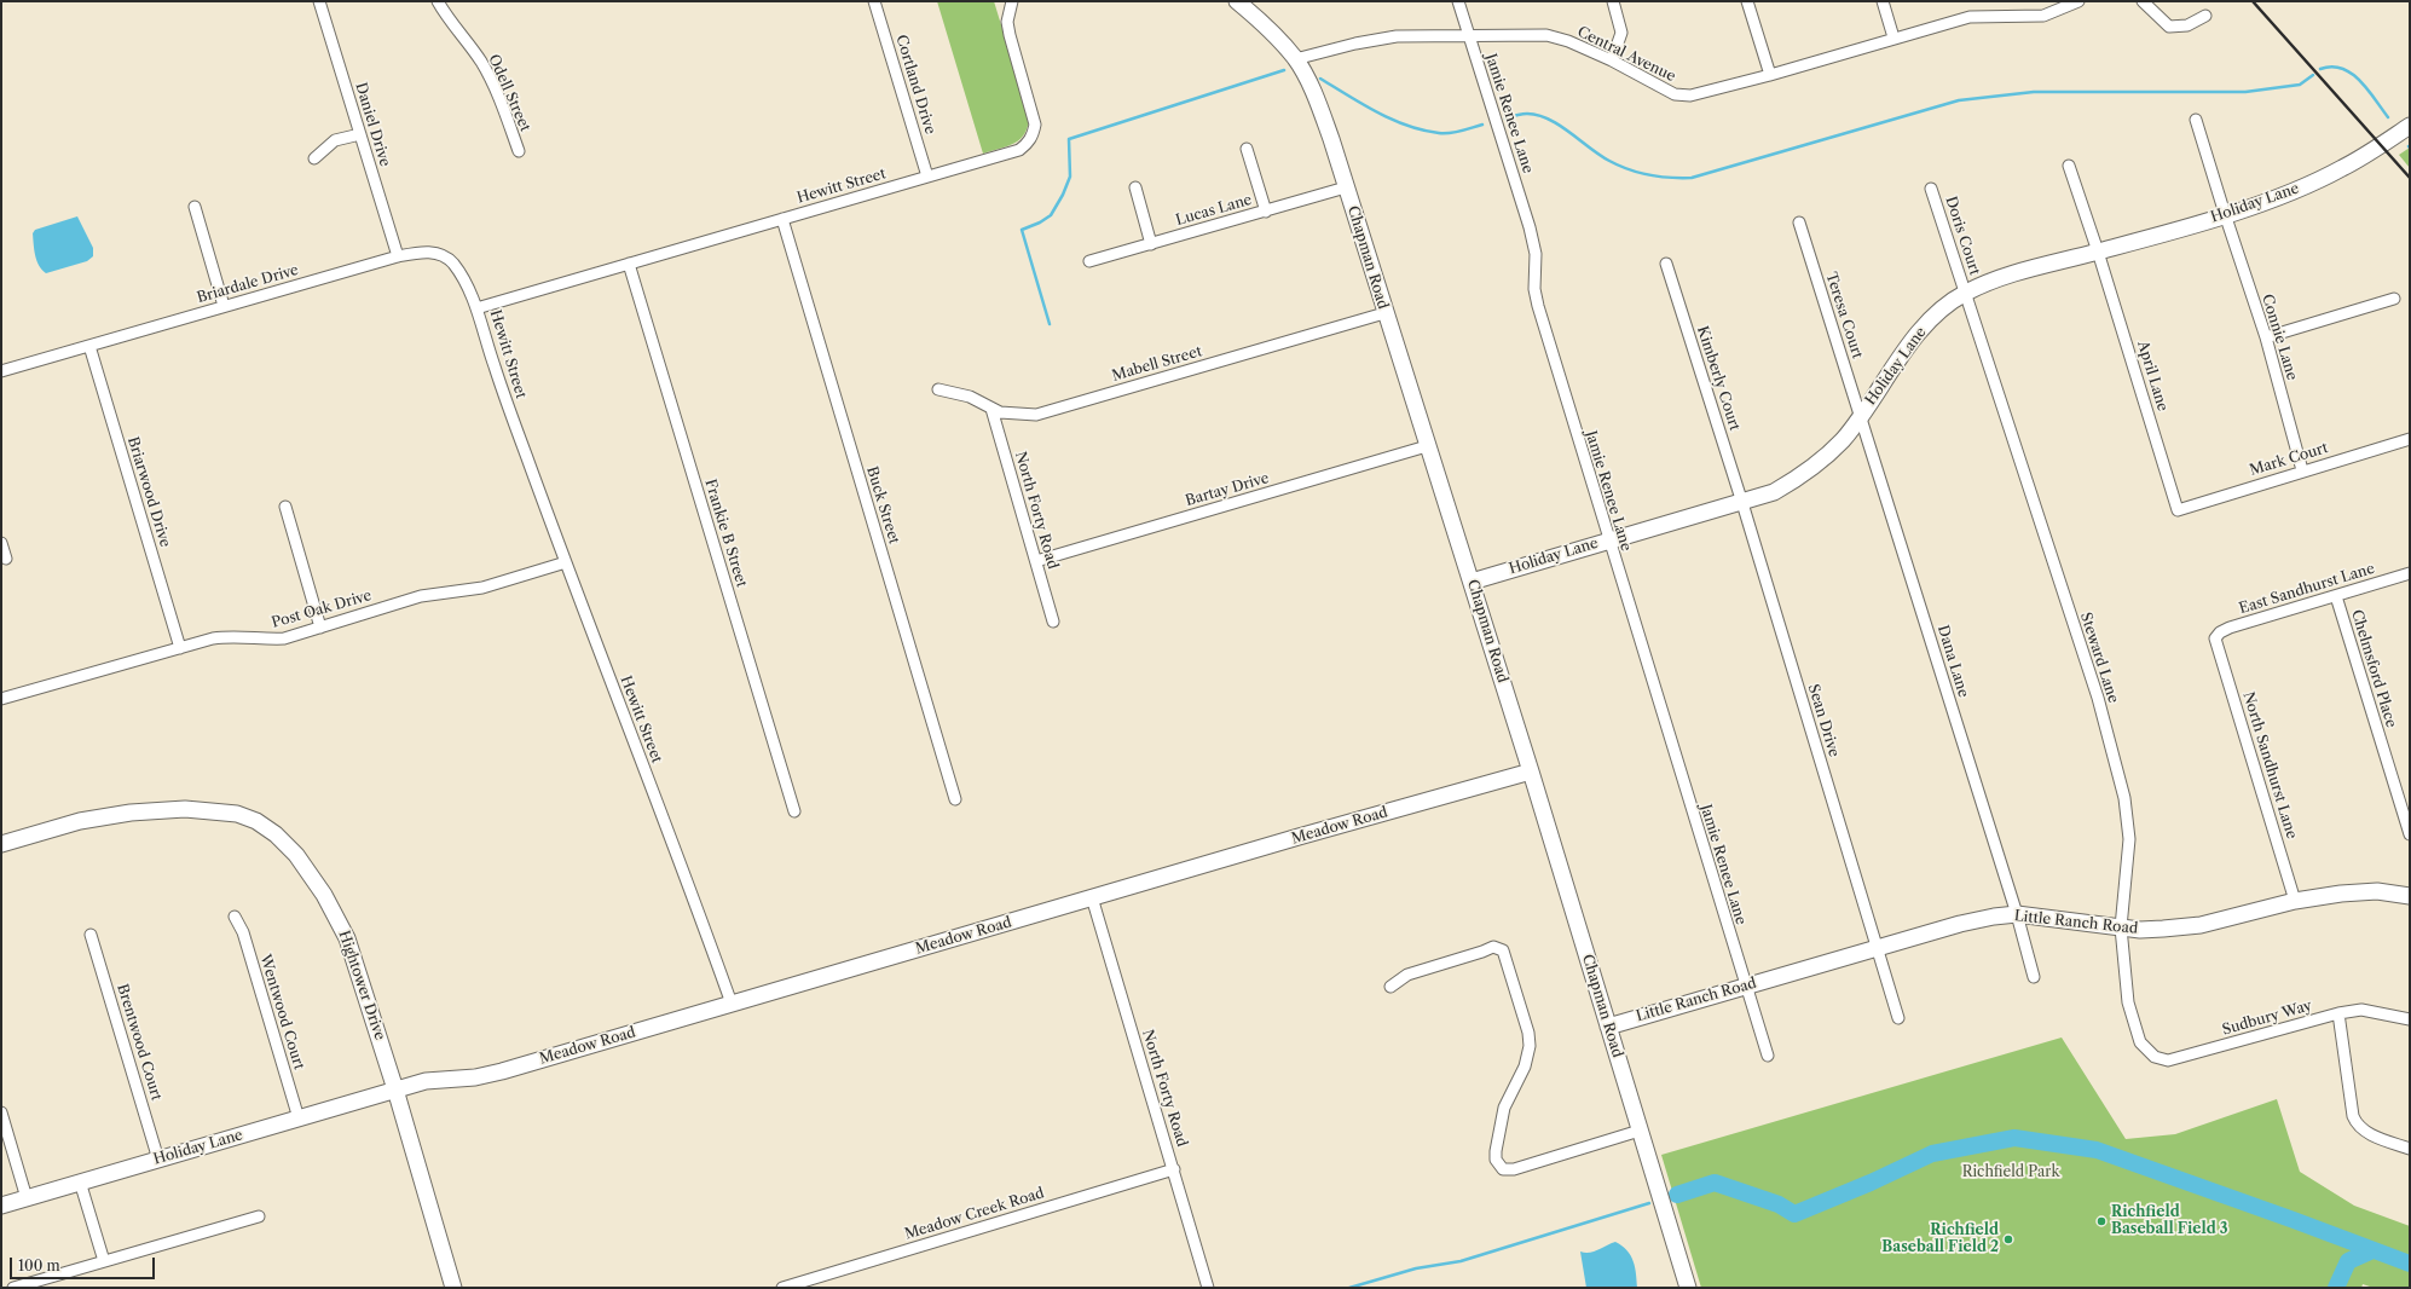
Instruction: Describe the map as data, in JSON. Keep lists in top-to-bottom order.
{
  "streets": {
    "street": [
      "Central Avenue",
      "Cortland Drive",
      "Odell Street",
      "Jamie Renee Lane",
      "Daniel Drive",
      "Hewitt Street",
      "Holiday Lane",
      "Lucas Lane",
      "Doris Court",
      "Chapman Road",
      "Briardale Drive",
      "Teresa Court",
      "Connie Lane",
      "Mabell Street",
      "April Lane",
      "Kimberly Court",
      "Mark Court",
      "Bartay Drive",
      "Briarwood Drive",
      "Buck Street",
      "North Forty Road",
      "Frankie B Street",
      "East Sandhurst Lane",
      "Post Oak Drive",
      "Steward Lane",
      "Dana Lane",
      "Chelmsford Place",
      "Sean Drive",
      "North Sandhurst Lane",
      "Meadow Road",
      "Little Ranch Road",
      "Hightower Drive",
      "Wentwood Court",
      "Sudbury Way",
      "Brentwood Court",
      "Meadow Creek Road"
    ]
  },
  "crossings": [
    ["Central Avenue", "Jamie Renee Lane"],
    ["Central Avenue", "Chapman Road"],
    ["Cortland Drive", "Hewitt Street"],
    ["Jamie Renee Lane", "Holiday Lane"],
    ["Jamie Renee Lane", "Little Ranch Road"],
    ["Daniel Drive", "Briardale Drive"],
    ["Hewitt Street", "Briardale Drive"],
    ["Hewitt Street", "Buck Street"],
    ["Hewitt Street", "Frankie B Street"],
    ["Hewitt Street", "Post Oak Drive"],
    ["Hewitt Street", "Meadow Road"],
    ["Holiday Lane", "Doris Court"],
    ["Holiday Lane", "Chapman Road"],
    ["Holiday Lane", "Teresa Court"],
    ["Holiday Lane", "Connie Lane"],
    ["Holiday Lane", "April Lane"],
    ["Holiday Lane", "Kimberly Court"],
    ["Holiday Lane", "Steward Lane"],
    ["Holiday Lane", "Dana Lane"],
    ["Holiday Lane", "Sean Drive"],
    ["Holiday Lane", "Meadow Road"],
    ["Holiday Lane", "Hightower Drive"],
    ["Holiday Lane", "Wentwood Court"],
    ["Holiday Lane", "Brentwood Court"],
    ["Lucas Lane", "Chapman Road"],
    ["Doris Court", "Steward Lane"],
    ["Chapman Road", "Mabell Street"],
    ["Chapman Road", "Bartay Drive"],
    ["Chapman Road", "Meadow Road"],
    ["Chapman Road", "Little Ranch Road"],
    ["Briardale Drive", "Briarwood Drive"],
    ["Teresa Court", "Dana Lane"],
    ["Connie Lane", "Mark Court"],
    ["Mabell Street", "North Forty Road"],
    ["April Lane", "Mark Court"],
    ["Kimberly Court", "Sean Drive"],
    ["Bartay Drive", "North Forty Road"],
    ["Briarwood Drive", "Post Oak Drive"],
    ["North Forty Road", "Meadow Road"],
    ["North Forty Road", "Meadow Creek Road"],
    ["East Sandhurst Lane", "Chelmsford Place"],
    ["East Sandhurst Lane", "North Sandhurst Lane"],
    ["Steward Lane", "Little Ranch Road"],
    ["Steward Lane", "Sudbury Way"],
    ["Dana Lane", "Little Ranch Road"],
    ["Sean Drive", "Little Ranch Road"],
    ["North Sandhurst Lane", "Little Ranch Road"],
    ["Meadow Road", "Hightower Drive"]
  ],
  "parks": ["Richfield Park"],
  "places": ["Richfield Baseball Field 3", "Richfield Baseball Field 2"],
  "scale_bar": "100 m"
}
